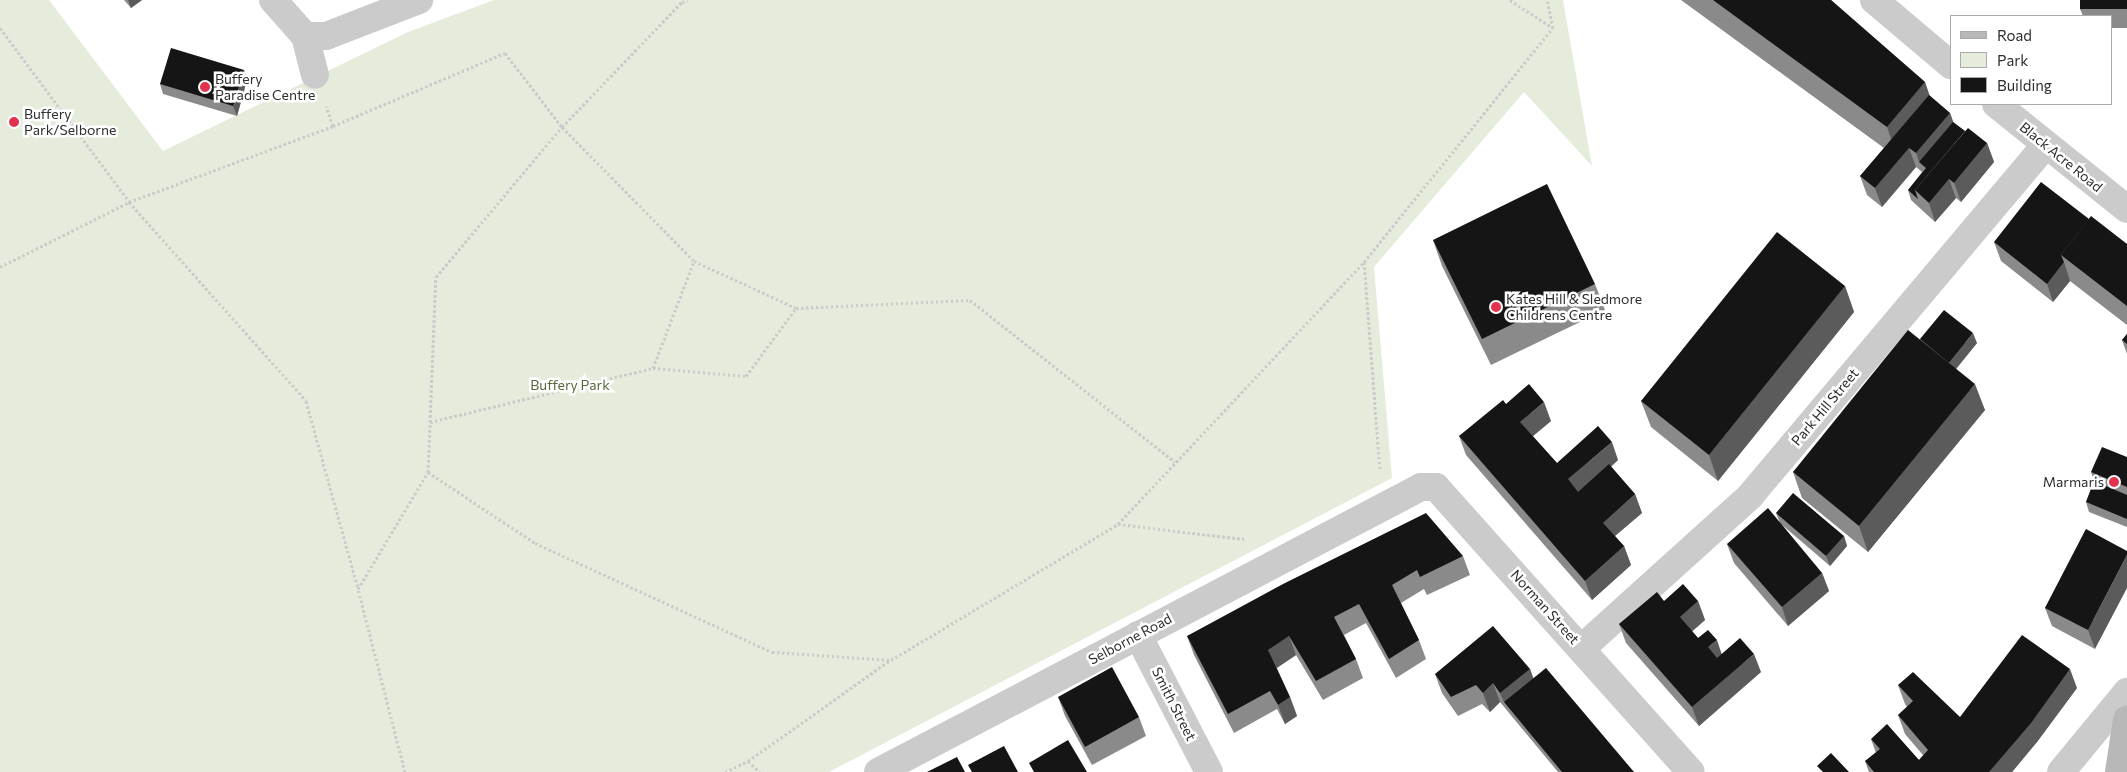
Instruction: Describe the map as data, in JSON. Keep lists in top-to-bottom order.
{
  "streets": {
    "street": [
      "Black Acre Road",
      "Park Hill Street",
      "Norman Street",
      "Selborne Road",
      "Smith Street"
    ]
  },
  "crossings": [
    ["Black Acre Road", "Park Hill Street"],
    ["Park Hill Street", "Norman Street"],
    ["Norman Street", "Selborne Road"],
    ["Selborne Road", "Smith Street"]
  ],
  "parks": ["Buffery Park"],
  "places": [
    "Buffery Paradise Centre",
    "Buffery Park/Selborne",
    "Kates Hill & Sledmore Childrens Centre",
    "Marmaris"
  ],
  "legend": ["Road", "Park", "Building"]
}
